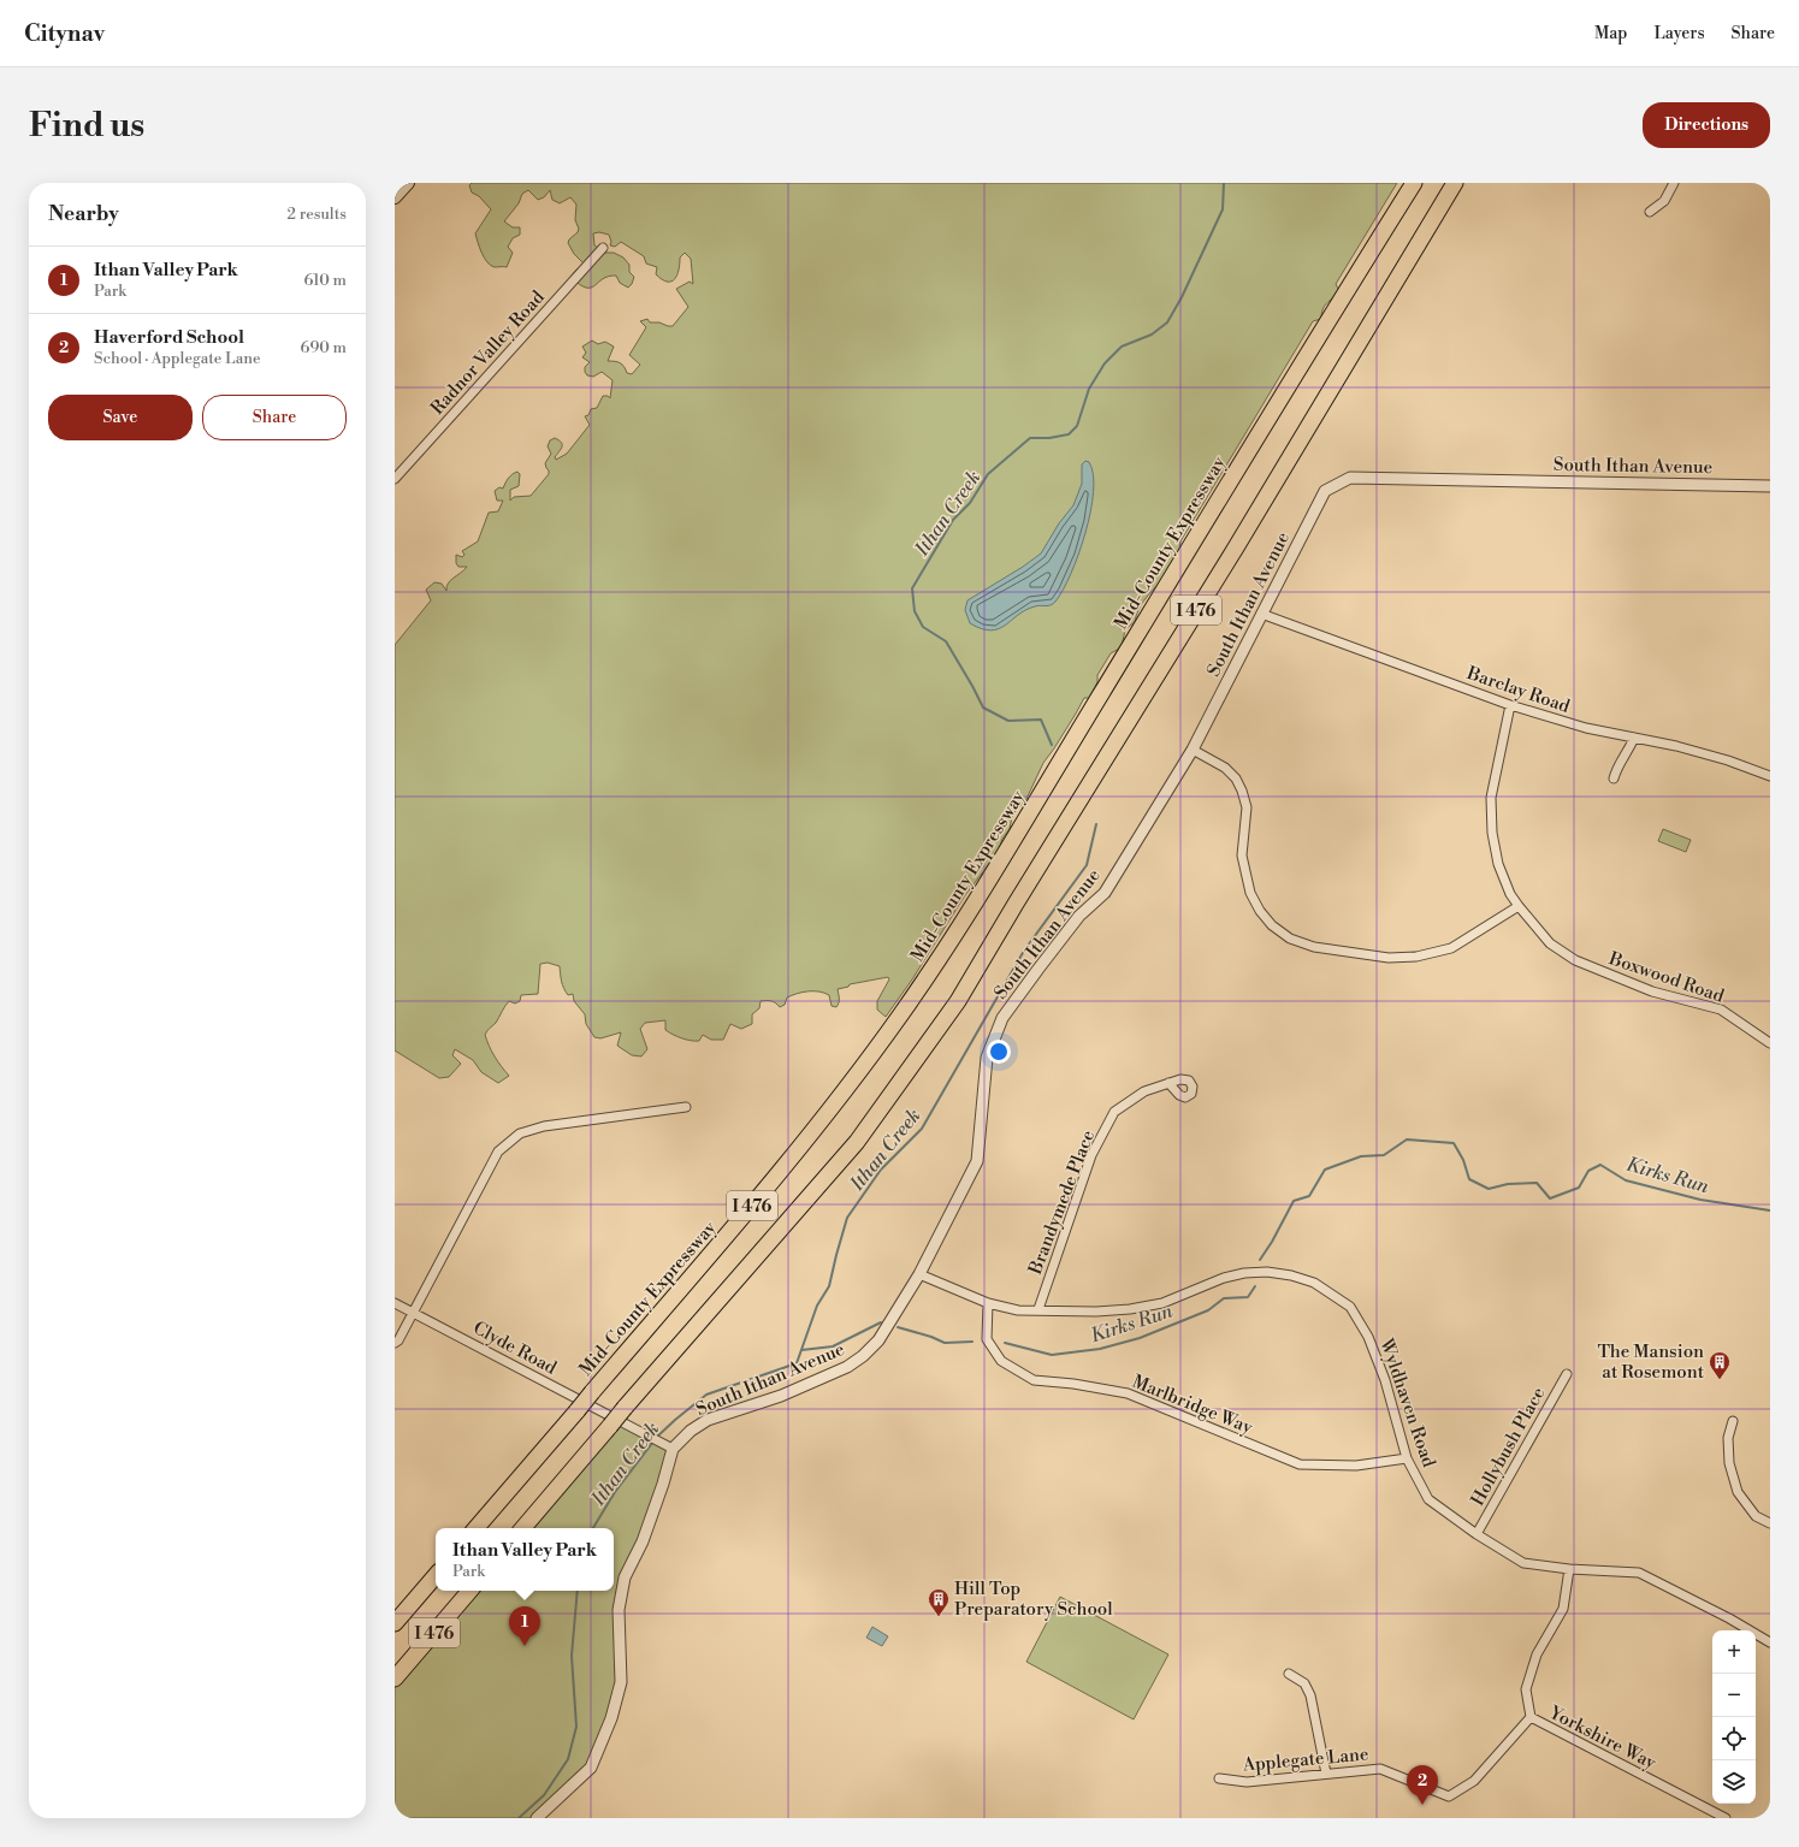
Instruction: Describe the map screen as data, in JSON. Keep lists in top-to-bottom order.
{
  "streets": {
    "highway": ["Mid-County Expressway", "I 476"],
    "street": [
      "Radnor Valley Road",
      "South Ithan Avenue",
      "Barclay Road",
      "Boxwood Road",
      "Brandymede Place",
      "Clyde Road",
      "Wyldhaven Road",
      "Marlbridge Way",
      "Hollybush Place",
      "Yorkshire Way",
      "Applegate Lane"
    ]
  },
  "crossings": [
    ["South Ithan Avenue", "Barclay Road"],
    ["South Ithan Avenue", "Clyde Road"],
    ["South Ithan Avenue", "Wyldhaven Road"],
    ["Barclay Road", "Boxwood Road"],
    ["Brandymede Place", "Wyldhaven Road"],
    ["Wyldhaven Road", "Marlbridge Way"],
    ["Wyldhaven Road", "Hollybush Place"],
    ["Wyldhaven Road", "Yorkshire Way"],
    ["Yorkshire Way", "Applegate Lane"]
  ],
  "water": ["Ithan Creek", "Kirks Run"],
  "places": {
    "building": ["The Mansion at Rosemont", "Hill Top Preparatory School"]
  },
  "page": {
    "header": "Citynav",
    "nav": ["Map", "Layers", "Share"],
    "buttons": [
      "Directions",
      ["Save", "Share"]
    ],
    "title": "Find us",
    "heading": ["Nearby", "2 results"],
    "list": [
      {
        "mark": "1",
        "name": "Ithan Valley Park",
        "note": "Park",
        "value": "610 m"
      },
      {
        "mark": "2",
        "name": "Haverford School",
        "note": "School · Applegate Lane",
        "value": "690 m"
      }
    ],
    "popup": ["Ithan Valley Park", "Park"],
    "pins": ["1", "2"],
    "map_buttons": ["+", "−"]
  }
}
